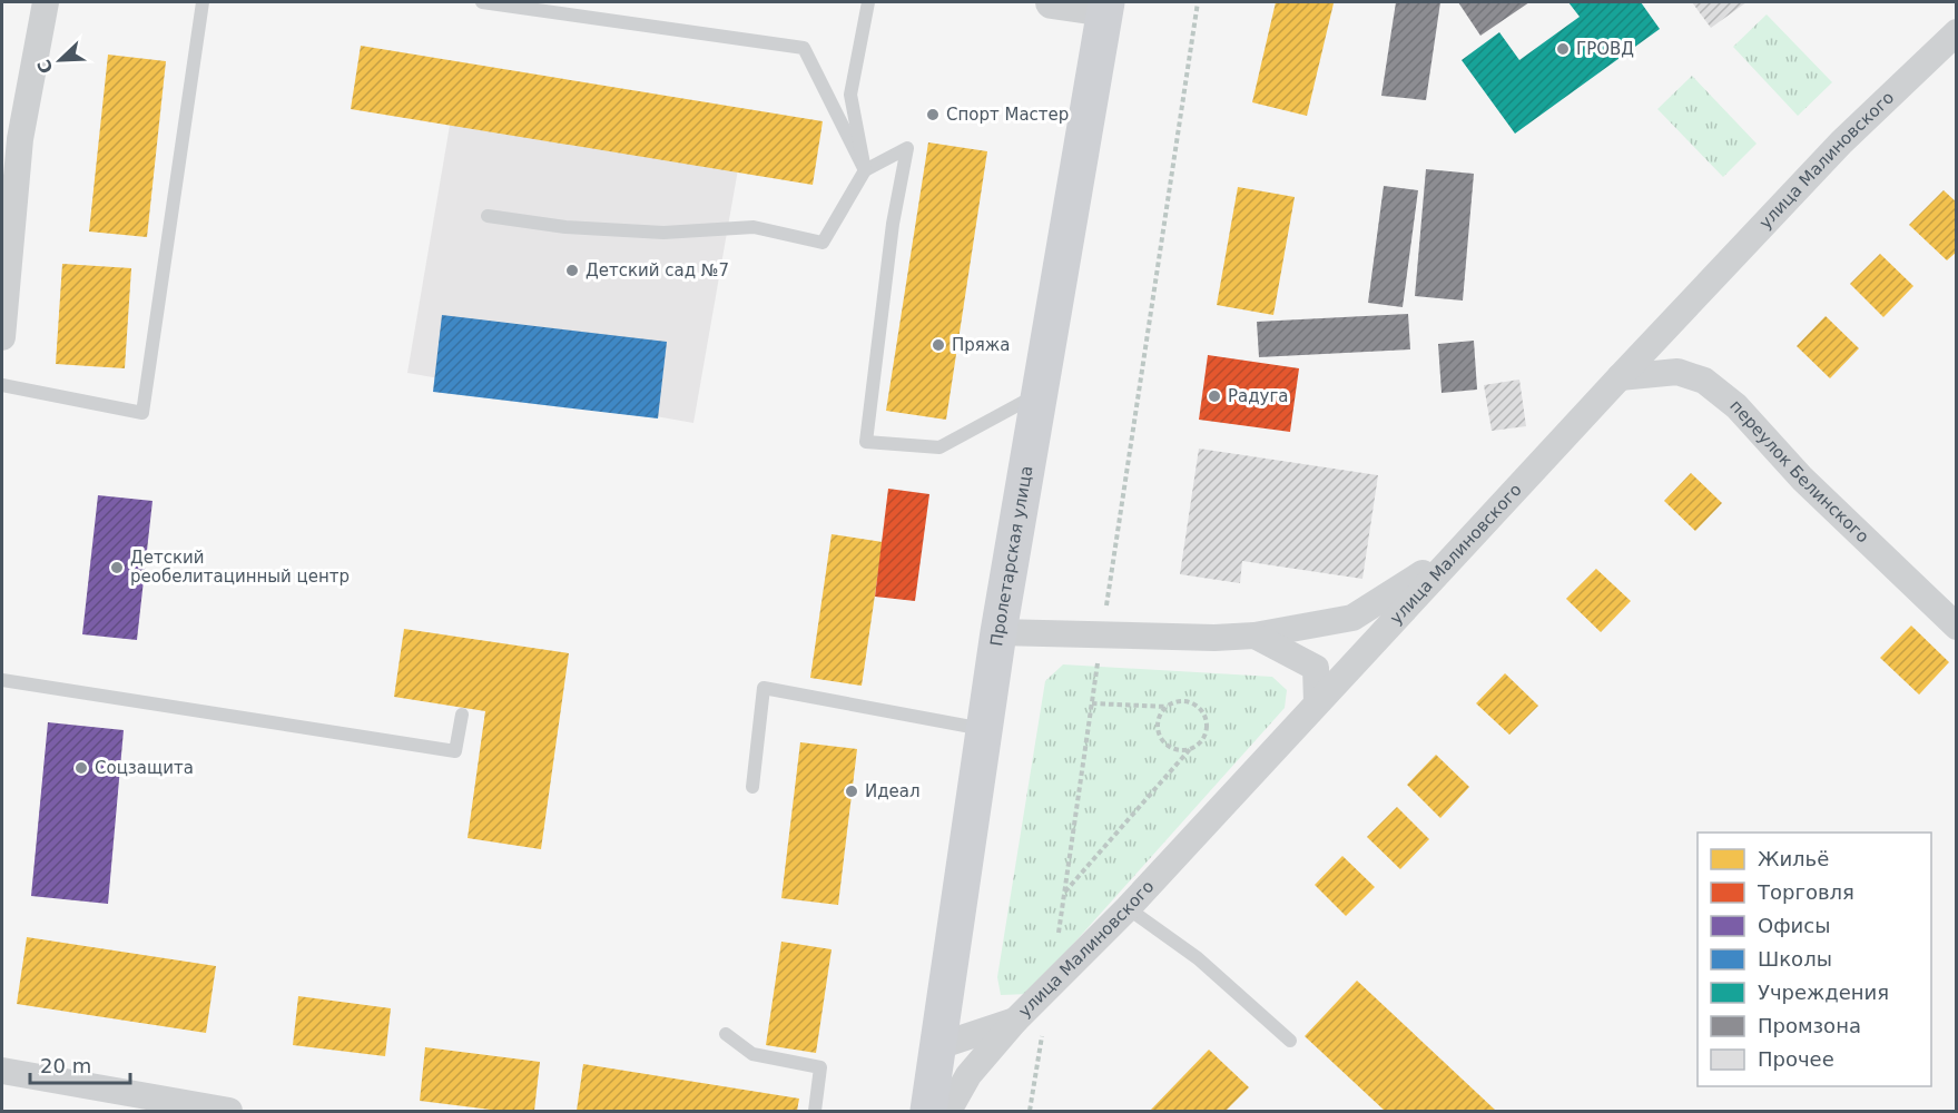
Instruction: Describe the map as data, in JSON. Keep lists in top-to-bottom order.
{
  "streets": {
    "main road": ["Пролетарская улица"],
    "street": ["улица Малиновского", "переулок Белинского"]
  },
  "crossings": [
    ["улица Малиновского", "переулок Белинского"],
    ["улица Малиновского", "Пролетарская улица"]
  ],
  "places": [
    "ГРОВД",
    "Спорт Мастер",
    "Детский сад №7",
    "Пряжа",
    "Радуга",
    "Детский реобелитацинный центр",
    "Соцзащита",
    "Идеал"
  ],
  "legend": [
    "Жильё",
    "Торговля",
    "Офисы",
    "Школы",
    "Учреждения",
    "Промзона",
    "Прочее"
  ],
  "scale_bar": "20 m",
  "north": "bottom left"
}
